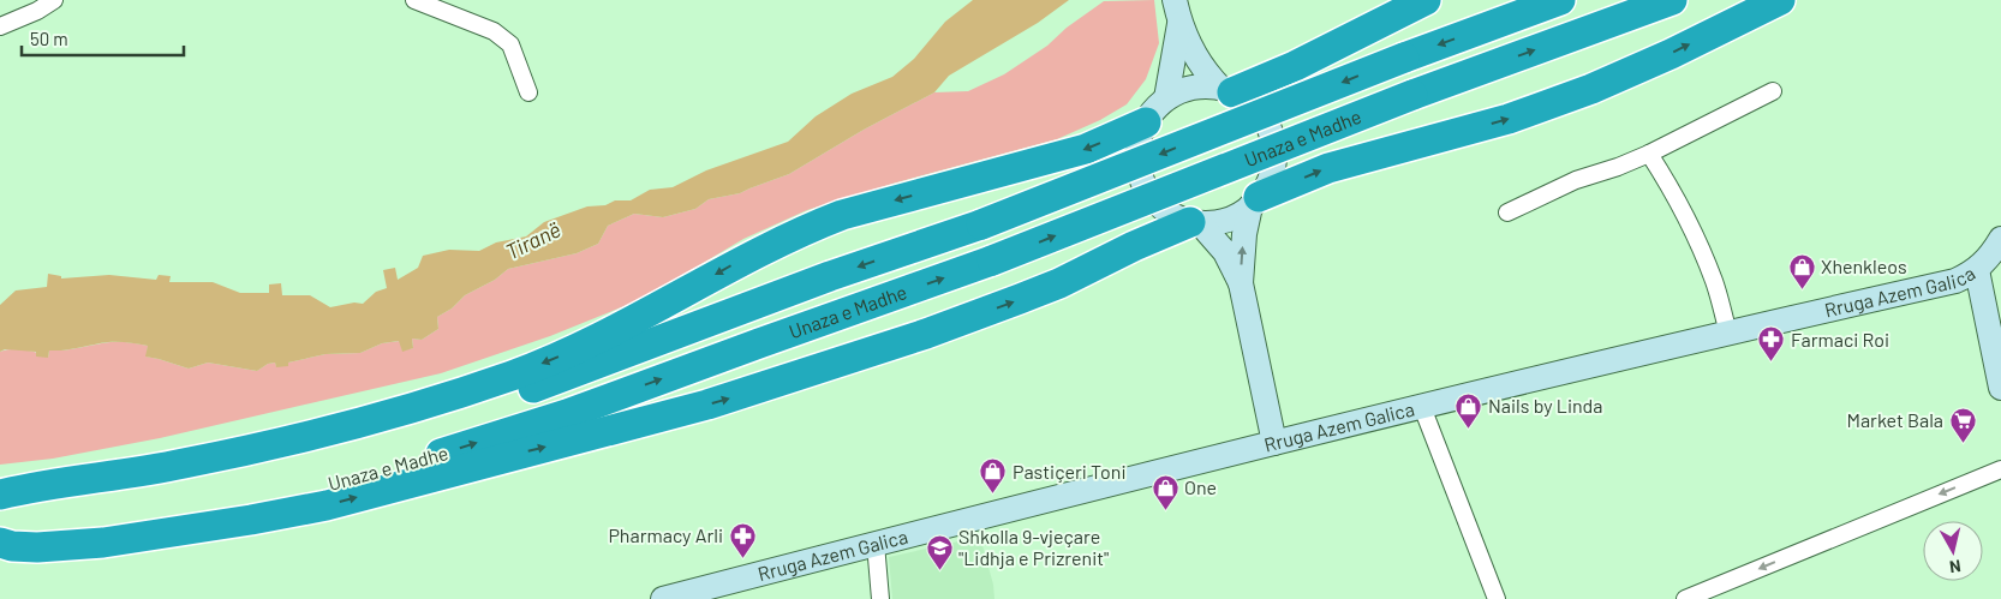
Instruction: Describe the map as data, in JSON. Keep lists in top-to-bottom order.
{
  "streets": {
    "highway": ["Unaza e Madhe"],
    "main road": ["Rruga Azem Galica"]
  },
  "water": ["Tiranë"],
  "places": {
    "shop": [
      "Xhenkleos",
      "Nails by Linda",
      "Pastiçeri Toni",
      "One"
    ],
    "pharmacy": ["Farmaci Roi", "Pharmacy Arli"],
    "supermarket": ["Market Bala"],
    "school or university": ["Shkolla 9-vjeçare \"Lidhja e Prizrenit\""]
  },
  "scale_bar": "50 m",
  "north": "bottom"
}
